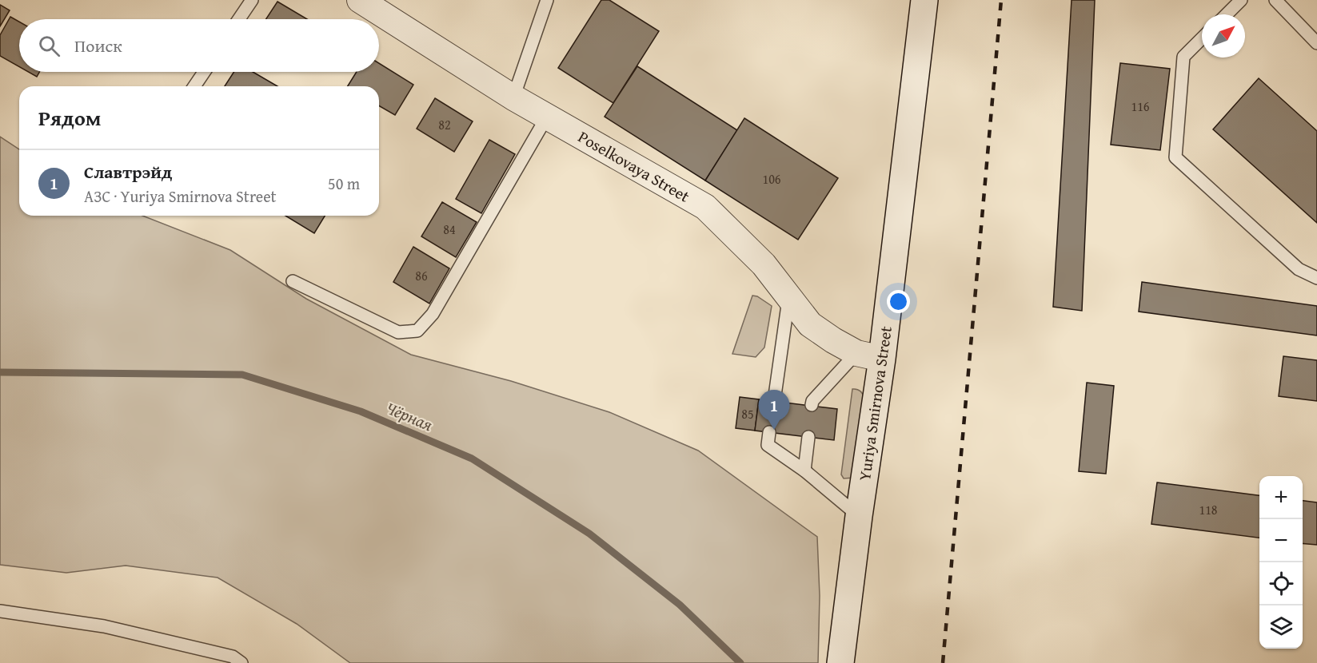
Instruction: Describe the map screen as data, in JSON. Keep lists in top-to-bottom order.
{
  "streets": {
    "main road": ["Yuriya Smirnova Street"],
    "street": ["Poselkovaya Street"]
  },
  "crossings": [
    ["Poselkovaya Street", "Yuriya Smirnova Street"]
  ],
  "water": ["Чёрная"],
  "house_numbers": [
    "116",
    "82",
    "106",
    "84",
    "86",
    "85",
    "118"
  ],
  "north": "top right",
  "page": {
    "search": "Поиск",
    "heading": "Рядом",
    "list": [
      {
        "mark": "1",
        "name": "Славтрэйд",
        "note": "АЗС · Yuriya Smirnova Street",
        "value": "50 m"
      }
    ],
    "pins": "1",
    "map_buttons": ["+", "−"]
  }
}
